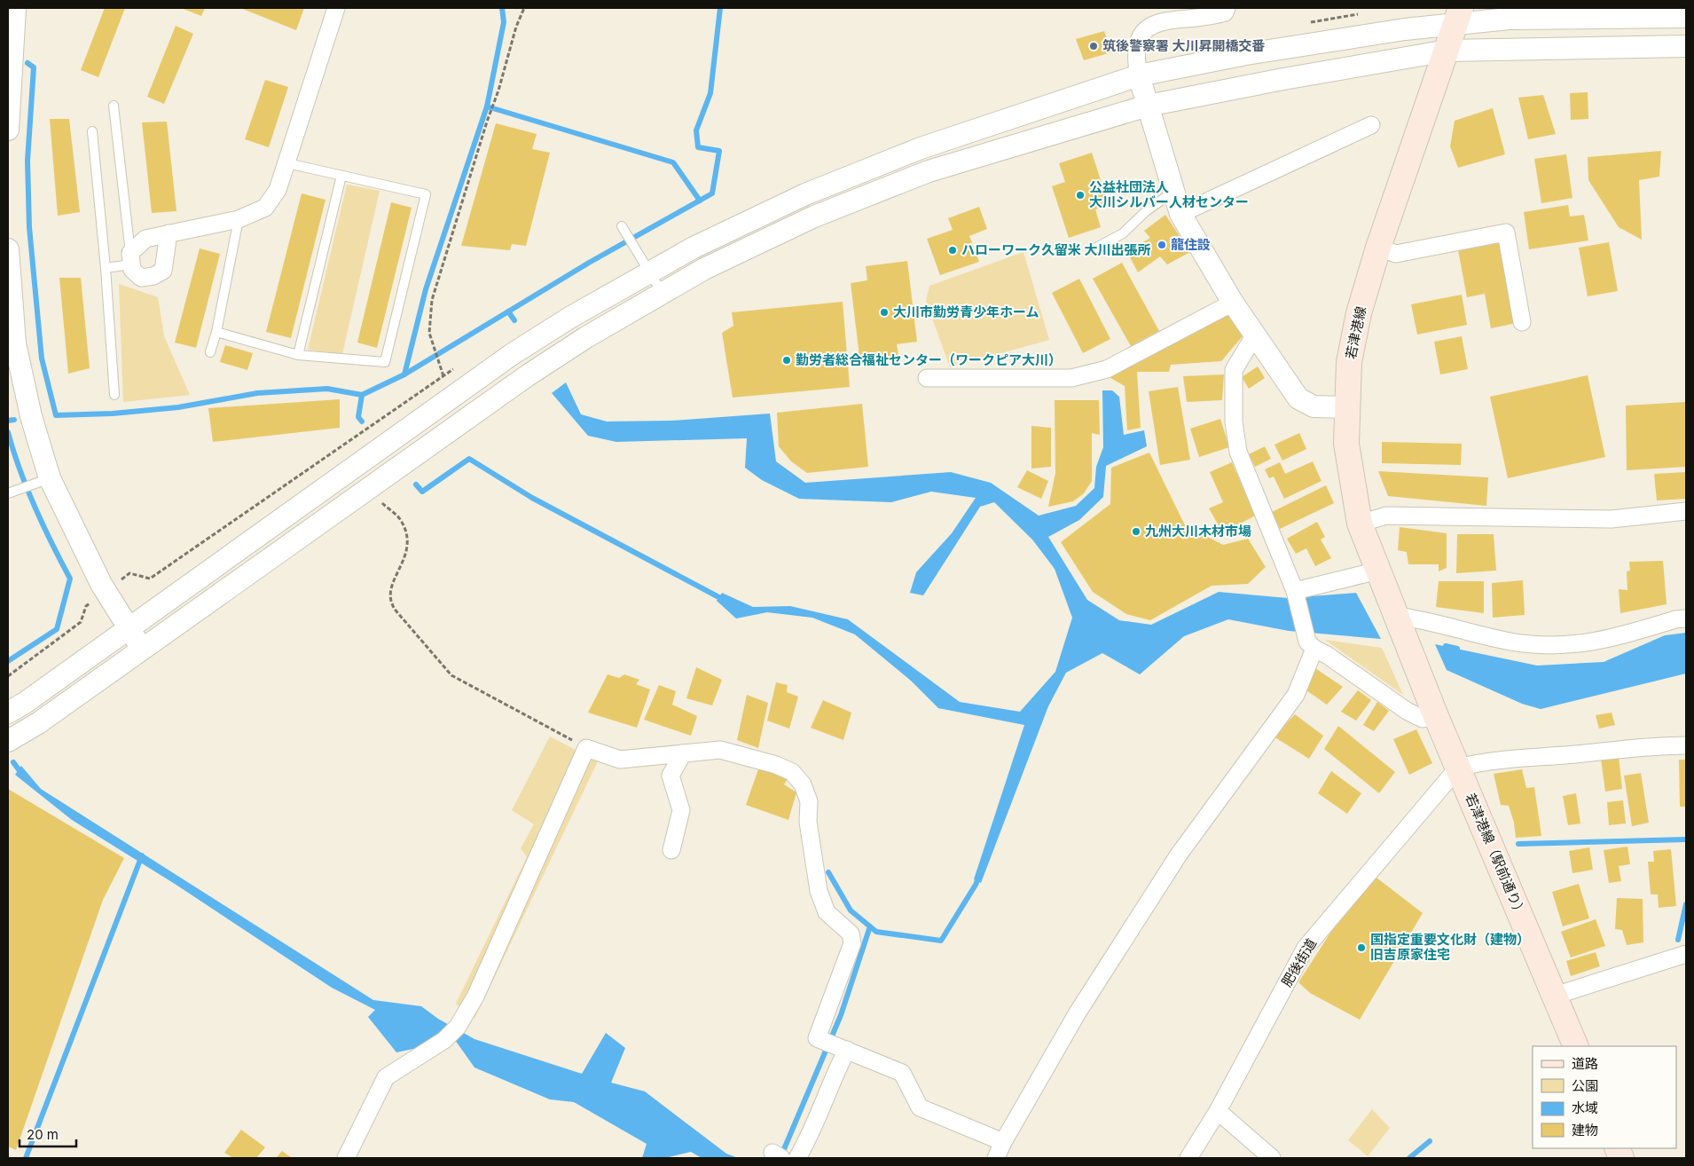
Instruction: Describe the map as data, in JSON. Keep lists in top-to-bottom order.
{
  "streets": {
    "main road": ["若津港線", "若津港線（駅前通り）"],
    "street": ["肥後街道"]
  },
  "crossings": [
    ["若津港線", "若津港線（駅前通り）"],
    ["若津港線（駅前通り）", "肥後街道"]
  ],
  "places": [
    "筑後警察署 大川昇開橋交番",
    "公益社団法人 大川シルバー人材センター",
    "龍住設",
    "ハローワーク久留米 大川出張所",
    "大川市勤労青少年ホーム",
    "勤労者総合福祉センター（ワークピア大川）",
    "九州大川木材市場",
    "国指定重要文化財（建物） 旧吉原家住宅"
  ],
  "legend": [
    "道路",
    "公園",
    "水域",
    "建物"
  ],
  "scale_bar": "20 m"
}
